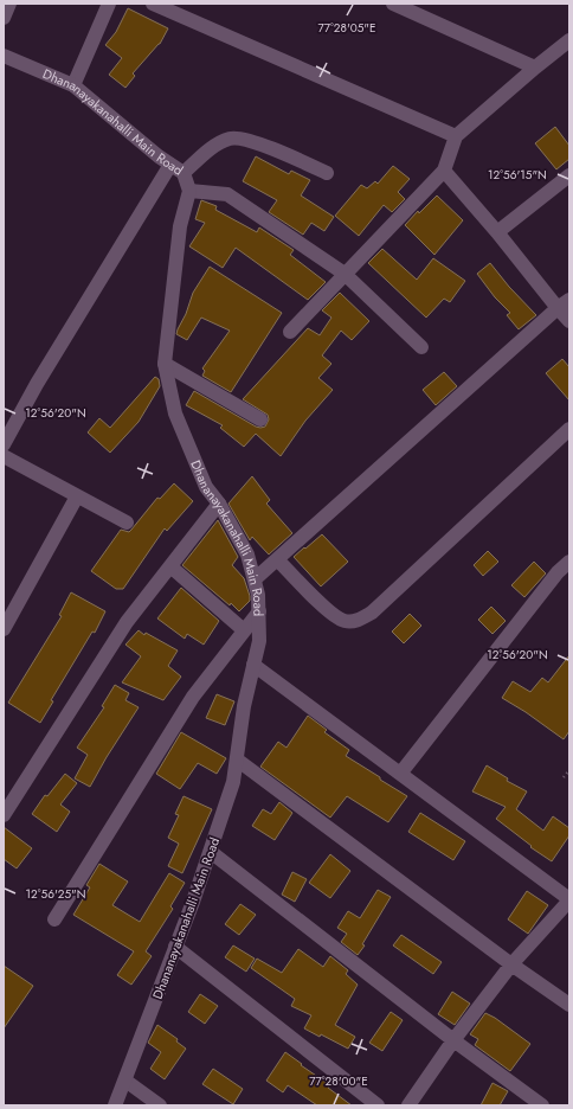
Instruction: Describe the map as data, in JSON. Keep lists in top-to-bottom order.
{
  "streets": {
    "street": ["Dhananayakanahalli Main Road"]
  },
  "coordinates": [
    "77°28'05\"E",
    "12°56'15\"N",
    "12°56'20\"N",
    "12°56'25\"N",
    "77°28'00\"E"
  ]
}
